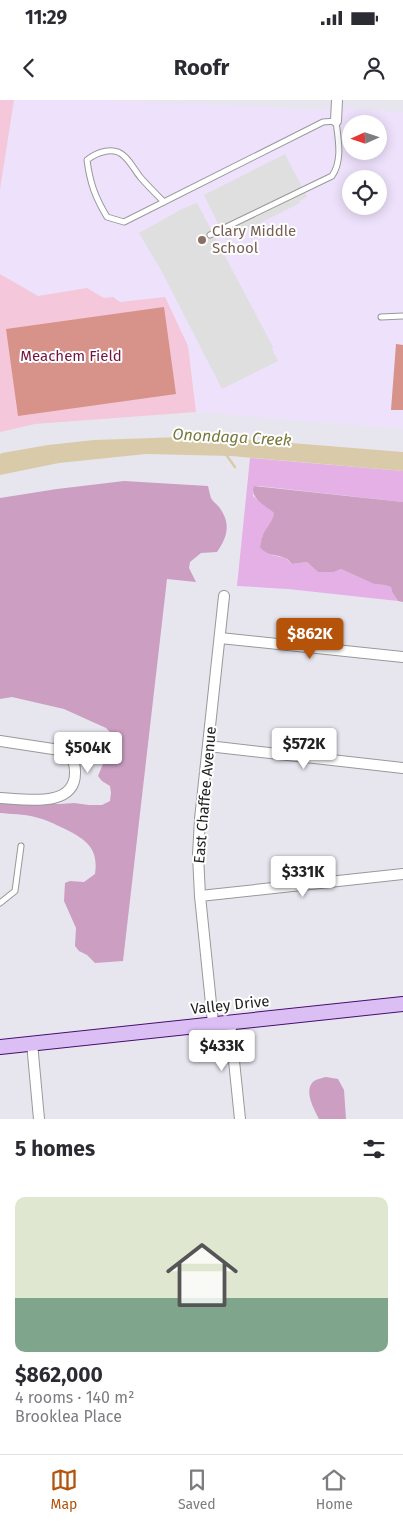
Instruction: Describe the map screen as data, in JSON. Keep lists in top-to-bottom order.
{
  "streets": {
    "main road": ["Valley Drive"],
    "street": ["East Chaffee Avenue"]
  },
  "crossings": [
    ["East Chaffee Avenue", "Valley Drive"]
  ],
  "water": ["Onondaga Creek"],
  "parks": ["Meachem Field"],
  "places": ["Clary Middle School"],
  "north": "left",
  "page": {
    "status": "11:29",
    "header": "Roofr",
    "price": [
      "$862K",
      "$572K",
      "$504K",
      "$331K",
      "$433K"
    ],
    "heading": "5 homes",
    "list": [
      {
        "name": "$862,000",
        "note": "4 rooms · 140 m² · Brooklea Place"
      }
    ],
    "tabs": ["Map", "Saved", "Home"]
  }
}
